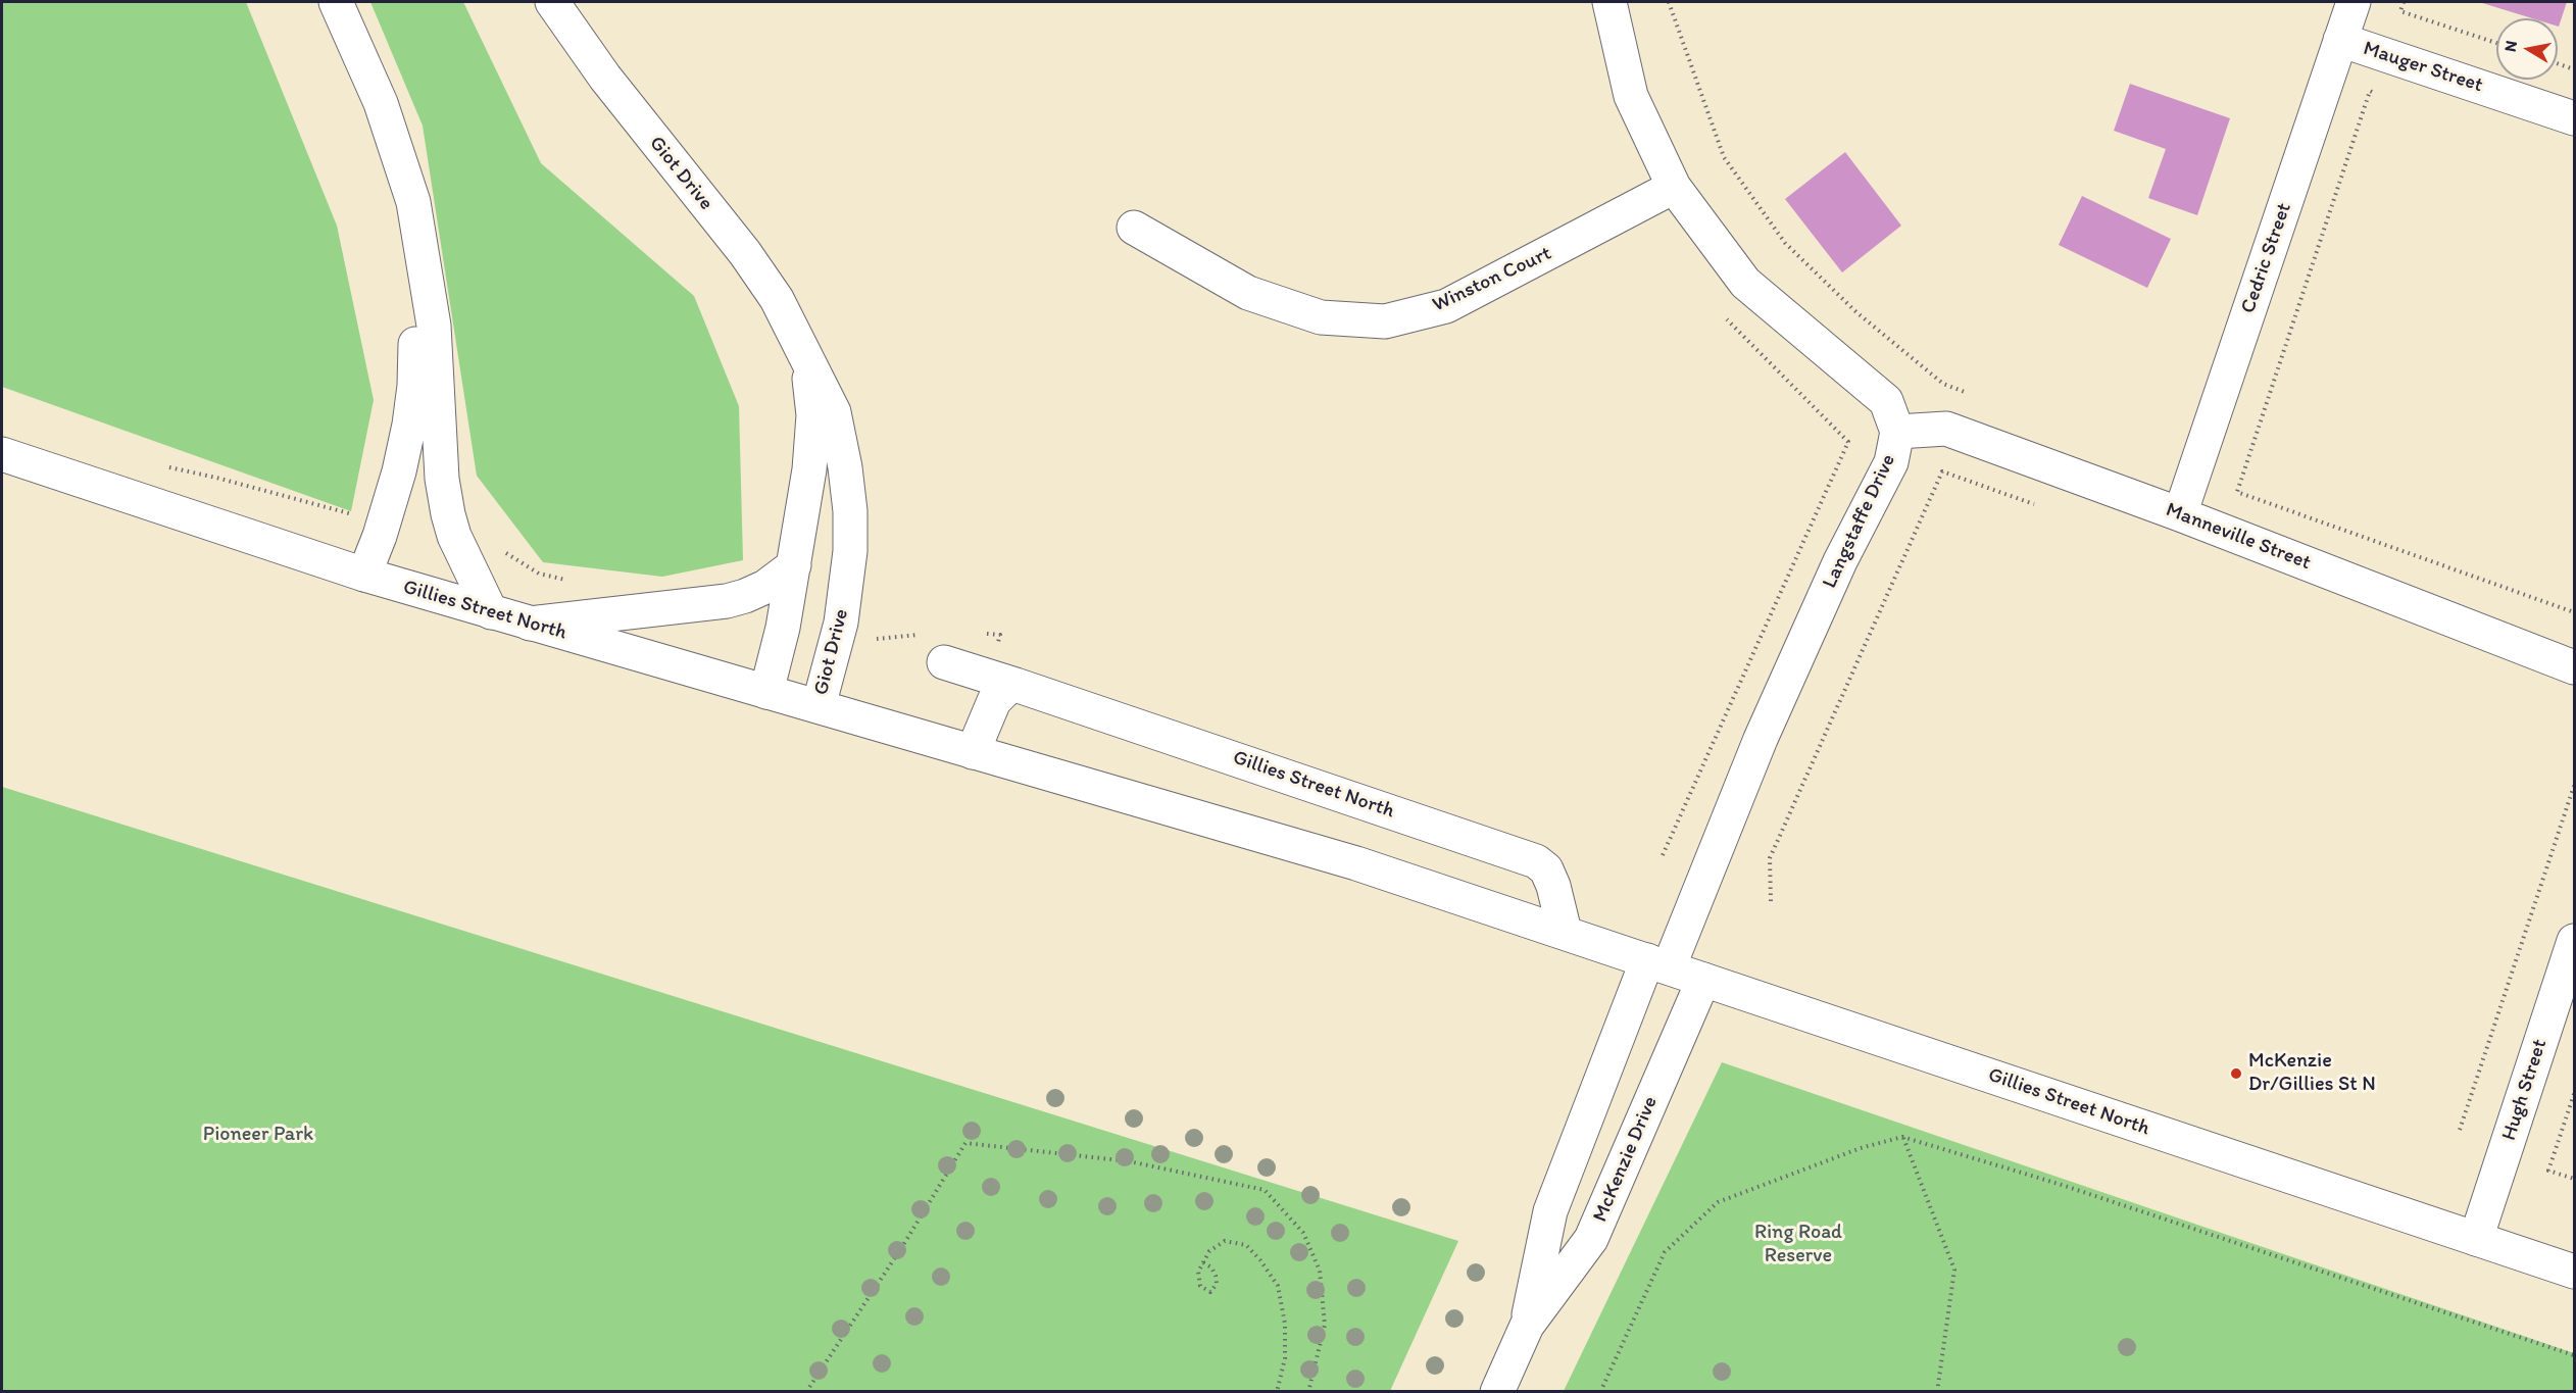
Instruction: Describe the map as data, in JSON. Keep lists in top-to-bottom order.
{
  "streets": {
    "main road": [
      "Mauger Street",
      "Giot Drive",
      "Cedric Street",
      "Winston Court",
      "Langstaffe Drive",
      "Manneville Street",
      "Gillies Street North",
      "Hugh Street",
      "McKenzie Drive"
    ]
  },
  "crossings": [
    ["Mauger Street", "Cedric Street"],
    ["Giot Drive", "Gillies Street North"],
    ["Cedric Street", "Manneville Street"],
    ["Winston Court", "Langstaffe Drive"],
    ["Langstaffe Drive", "Manneville Street"],
    ["Langstaffe Drive", "Gillies Street North"],
    ["Langstaffe Drive", "McKenzie Drive"],
    ["Gillies Street North", "Hugh Street"],
    ["Gillies Street North", "McKenzie Drive"]
  ],
  "parks": ["Pioneer Park", "Ring Road Reserve"],
  "places": ["McKenzie Dr/Gillies St N"],
  "north": "left"
}
